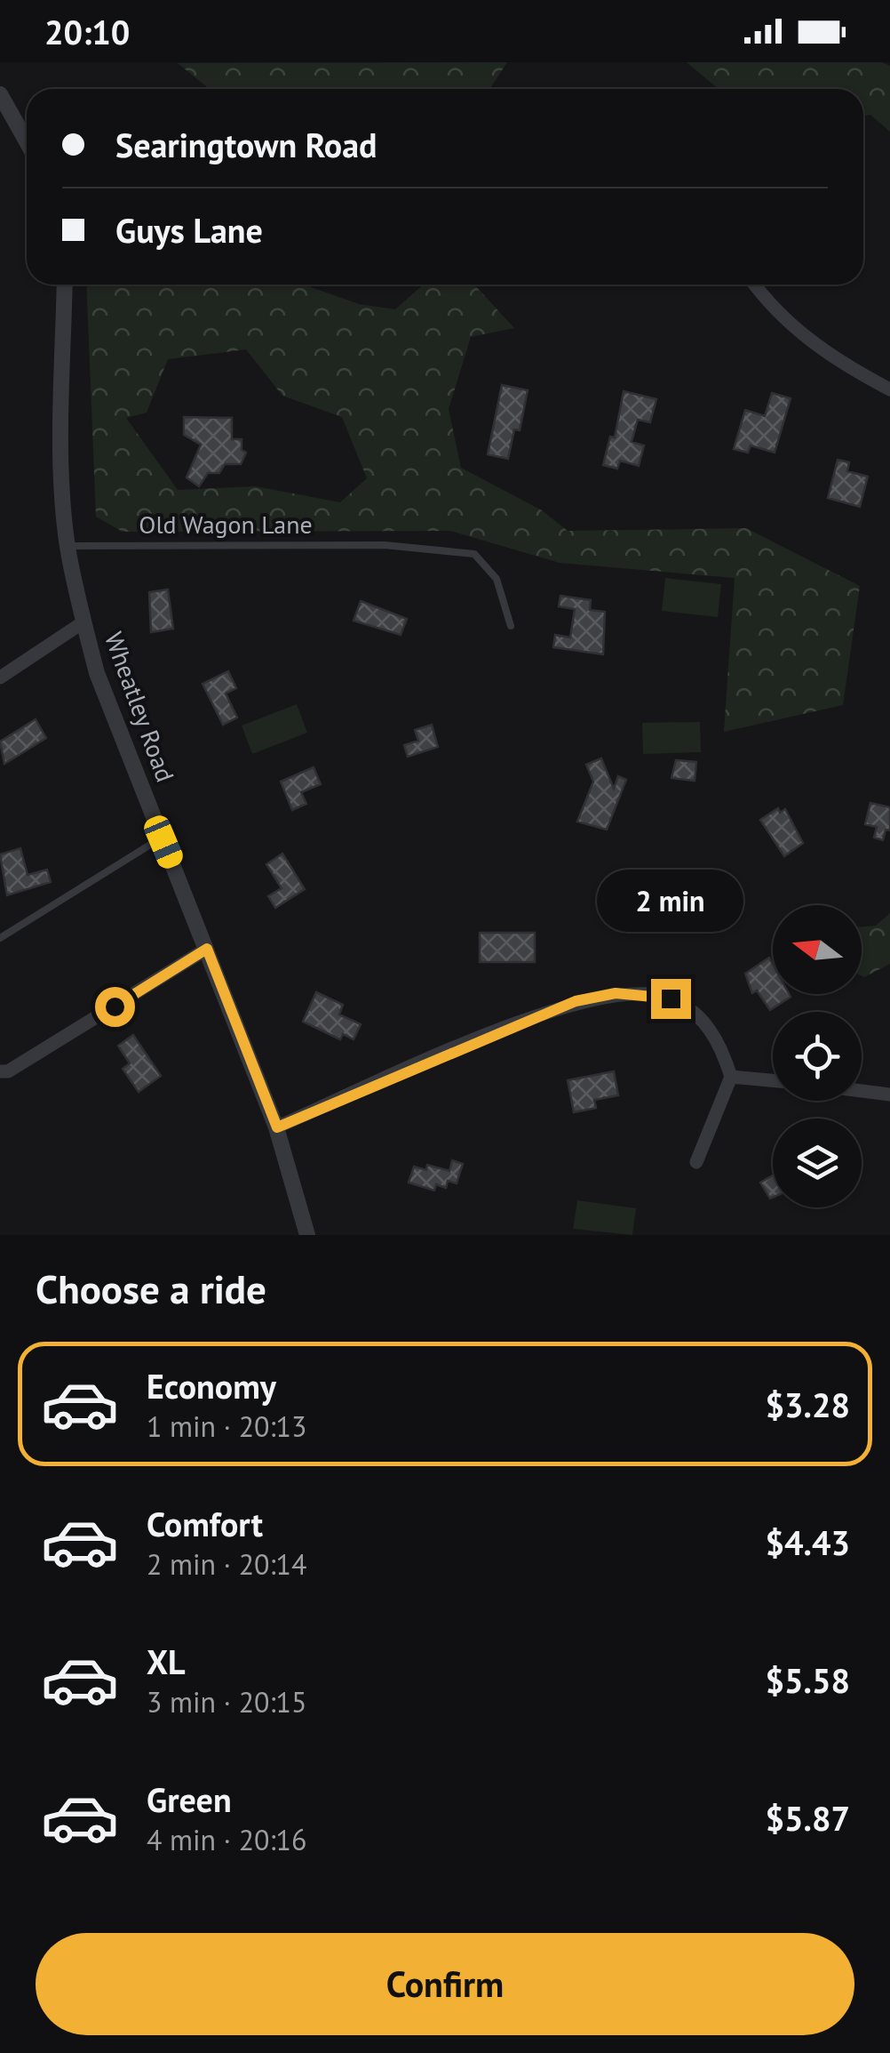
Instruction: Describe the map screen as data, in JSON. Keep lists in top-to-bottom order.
{
  "streets": {
    "street": ["Wheatley Road"],
    "lane": ["Old Wagon Lane"]
  },
  "crossings": [
    ["Old Wagon Lane", "Wheatley Road"]
  ],
  "north": "left",
  "page": {
    "status": "20:10",
    "banner": ["Searingtown Road", "Guys Lane"],
    "bubble": "2 min",
    "heading": "Choose a ride",
    "list": [
      {
        "name": "Economy",
        "note": "1 min · 20:13",
        "value": "$3.28"
      },
      {
        "name": "Comfort",
        "note": "2 min · 20:14",
        "value": "$4.43"
      },
      {
        "name": "XL",
        "note": "3 min · 20:15",
        "value": "$5.58"
      },
      {
        "name": "Green",
        "note": "4 min · 20:16",
        "value": "$5.87"
      }
    ],
    "buttons": "Confirm"
  }
}
